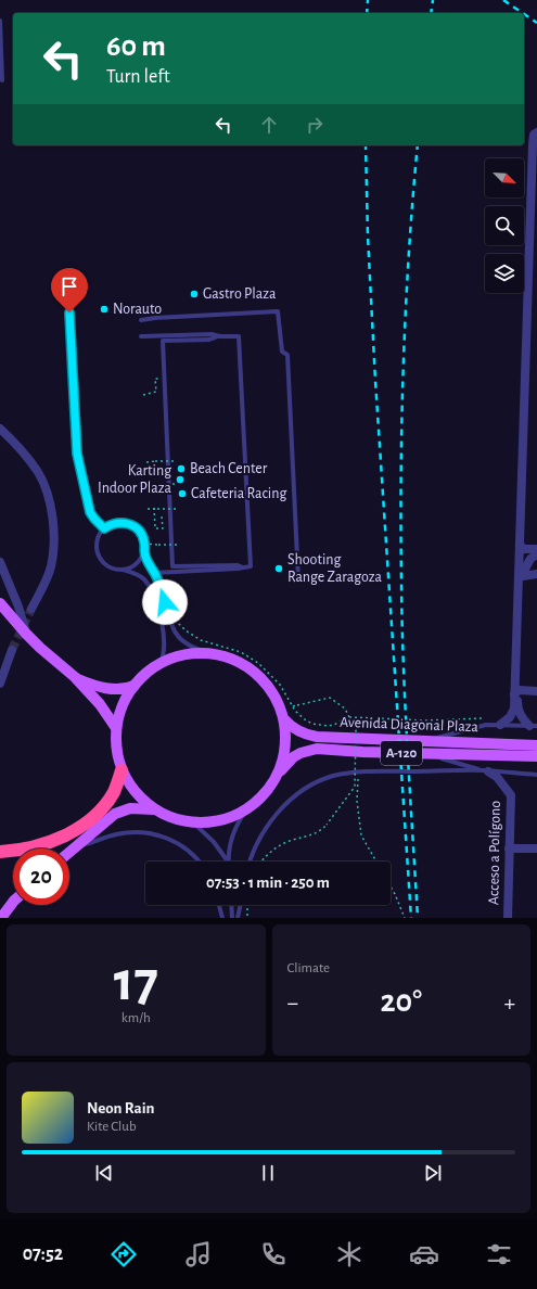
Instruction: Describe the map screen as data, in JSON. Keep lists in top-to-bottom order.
{
  "streets": {
    "main road": ["Avenida Diagonal Plaza", "A-120"],
    "street": ["Acceso a Polígono"]
  },
  "places": [
    "Gastro Plaza",
    "Norauto",
    "Beach Center",
    "Karting Indoor Plaza",
    "Cafeteria Racing",
    "Shooting Range Zaragoza"
  ],
  "north": "bottom right",
  "page": {
    "turn": ["60 m", "Turn left"],
    "limit": "20",
    "trip": "07:53 · 1 min · 250 m",
    "tile": [
      ["17", "km/h"],
      "Climate"
    ],
    "heat": ["−", "20°", "+"],
    "song": ["Neon Rain", "Kite Club"],
    "tabs": "07:52"
  }
}
